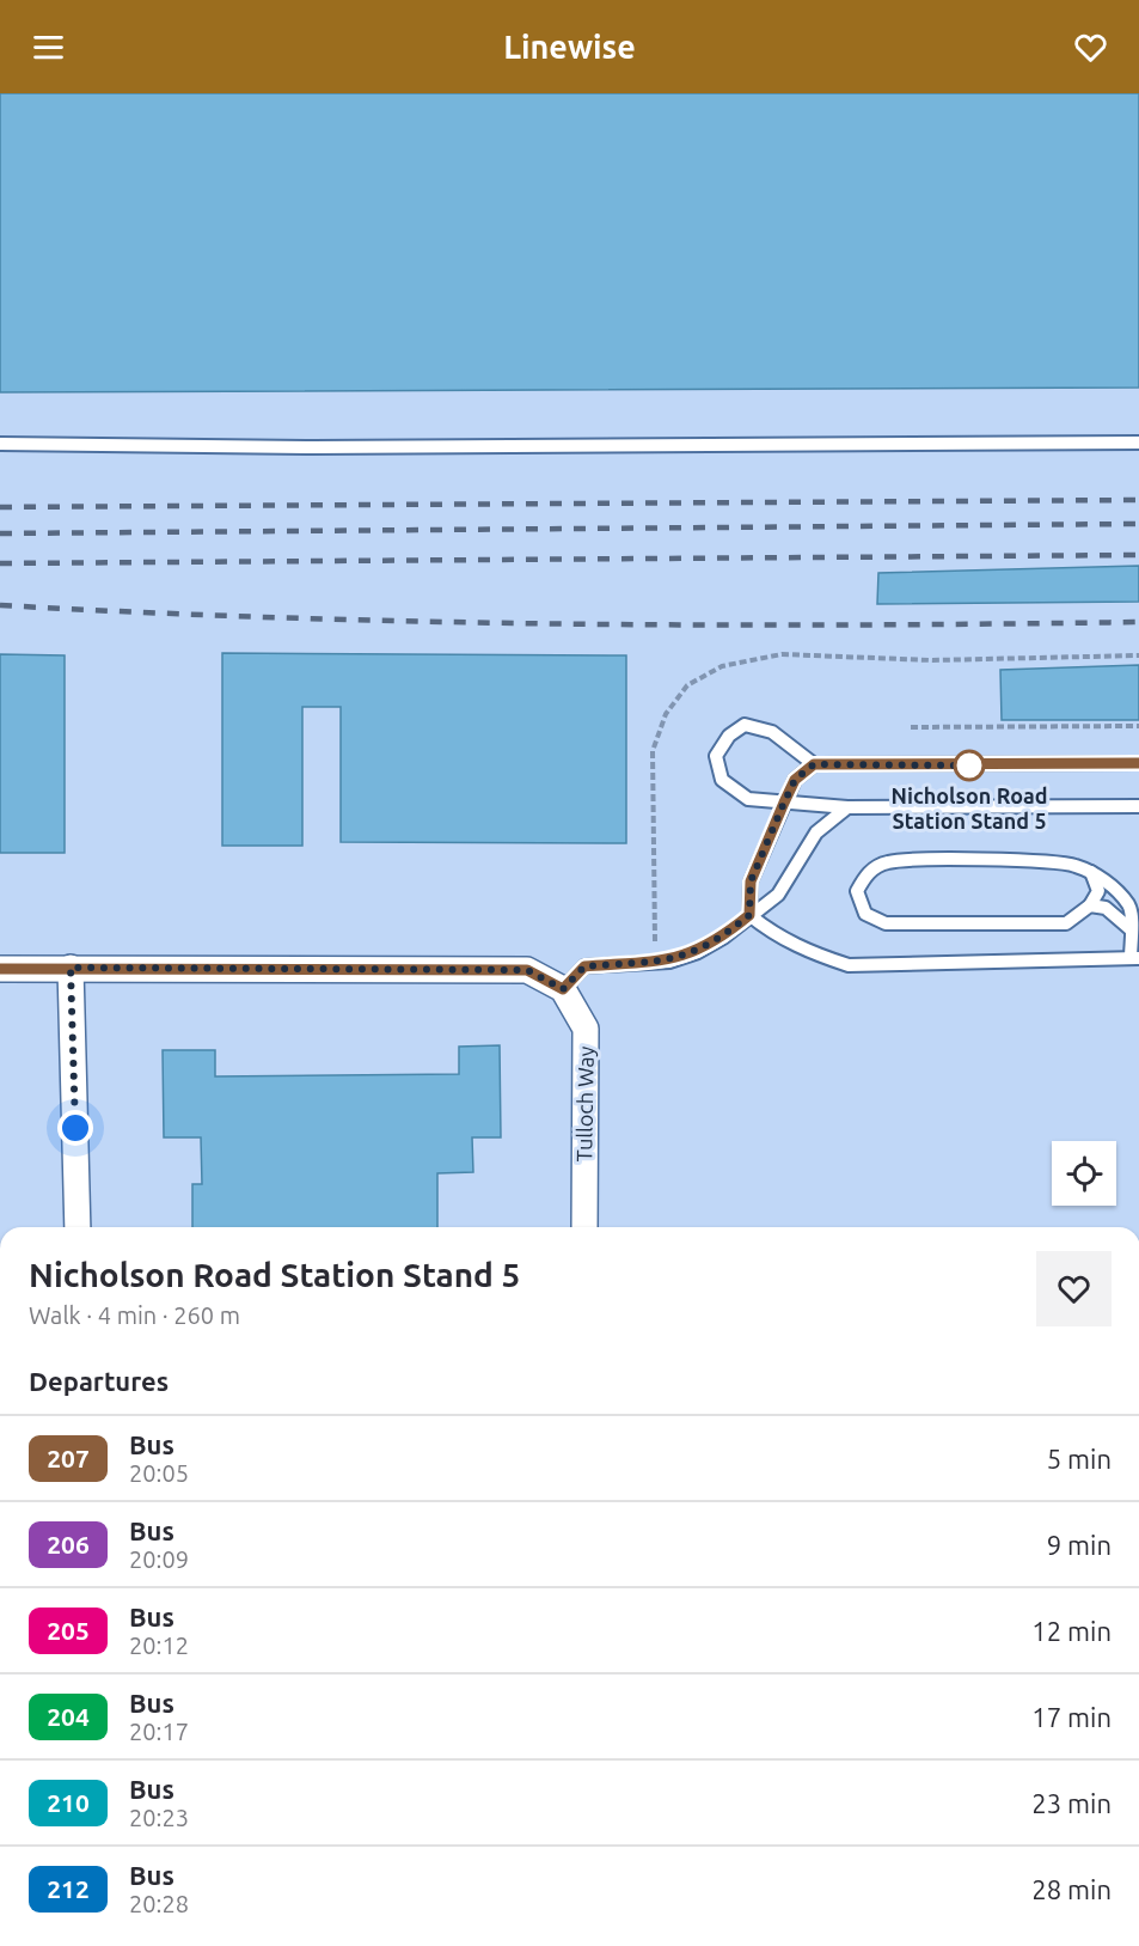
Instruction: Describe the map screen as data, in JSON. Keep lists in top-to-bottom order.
{
  "streets": {
    "street": ["Tulloch Way"]
  },
  "places": ["Nicholson Road Station Stand 5"],
  "lines": ["bus line 207"],
  "page": {
    "header": "Linewise",
    "heading": [
      ["Nicholson Road Station Stand 5", "Walk · 4 min · 260 m"],
      "Departures"
    ],
    "list": [
      {
        "mark": "207",
        "name": "Bus",
        "note": "20:05",
        "value": "5 min"
      },
      {
        "mark": "206",
        "name": "Bus",
        "note": "20:09",
        "value": "9 min"
      },
      {
        "mark": "205",
        "name": "Bus",
        "note": "20:12",
        "value": "12 min"
      },
      {
        "mark": "204",
        "name": "Bus",
        "note": "20:17",
        "value": "17 min"
      },
      {
        "mark": "210",
        "name": "Bus",
        "note": "20:23",
        "value": "23 min"
      },
      {
        "mark": "212",
        "name": "Bus",
        "note": "20:28",
        "value": "28 min"
      }
    ]
  }
}
